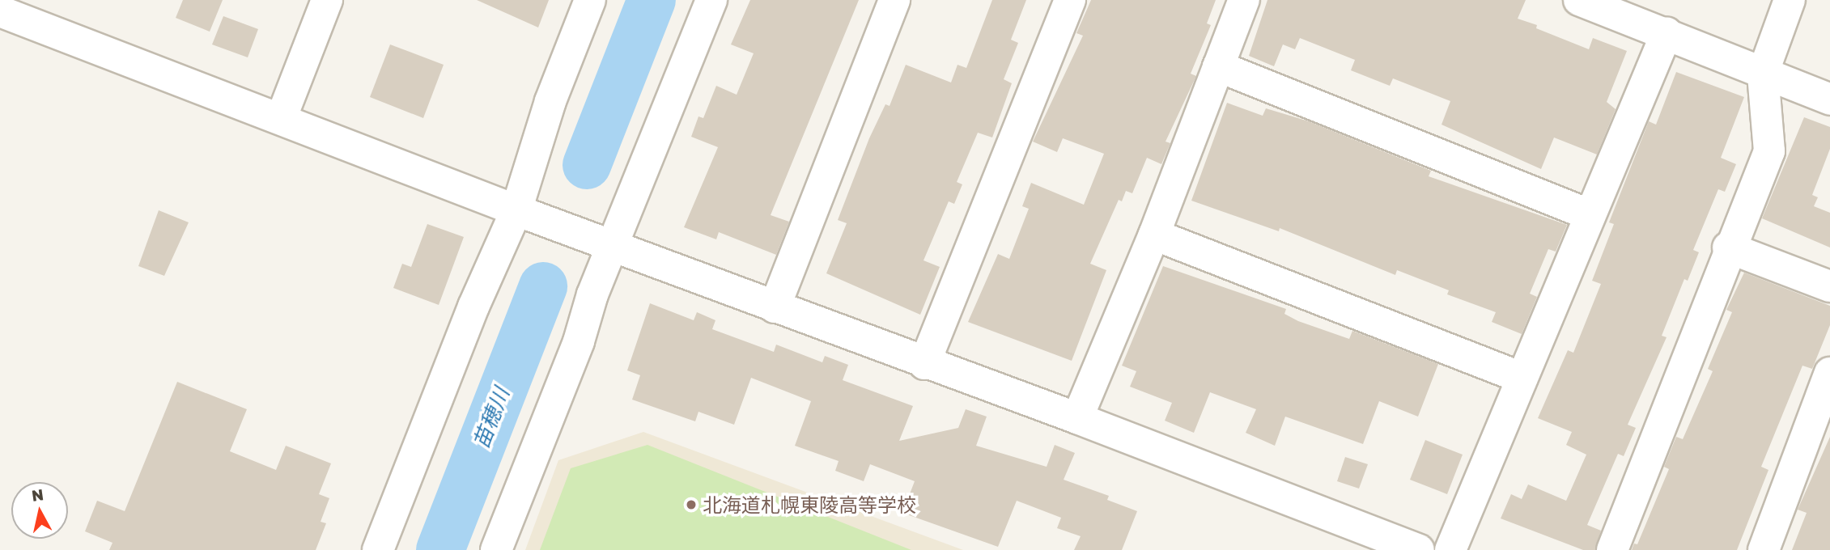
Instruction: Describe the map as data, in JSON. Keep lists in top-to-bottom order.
{
  "water": ["苗穂川"],
  "places": ["北海道札幌東陵高等学校"],
  "north": "top"
}
